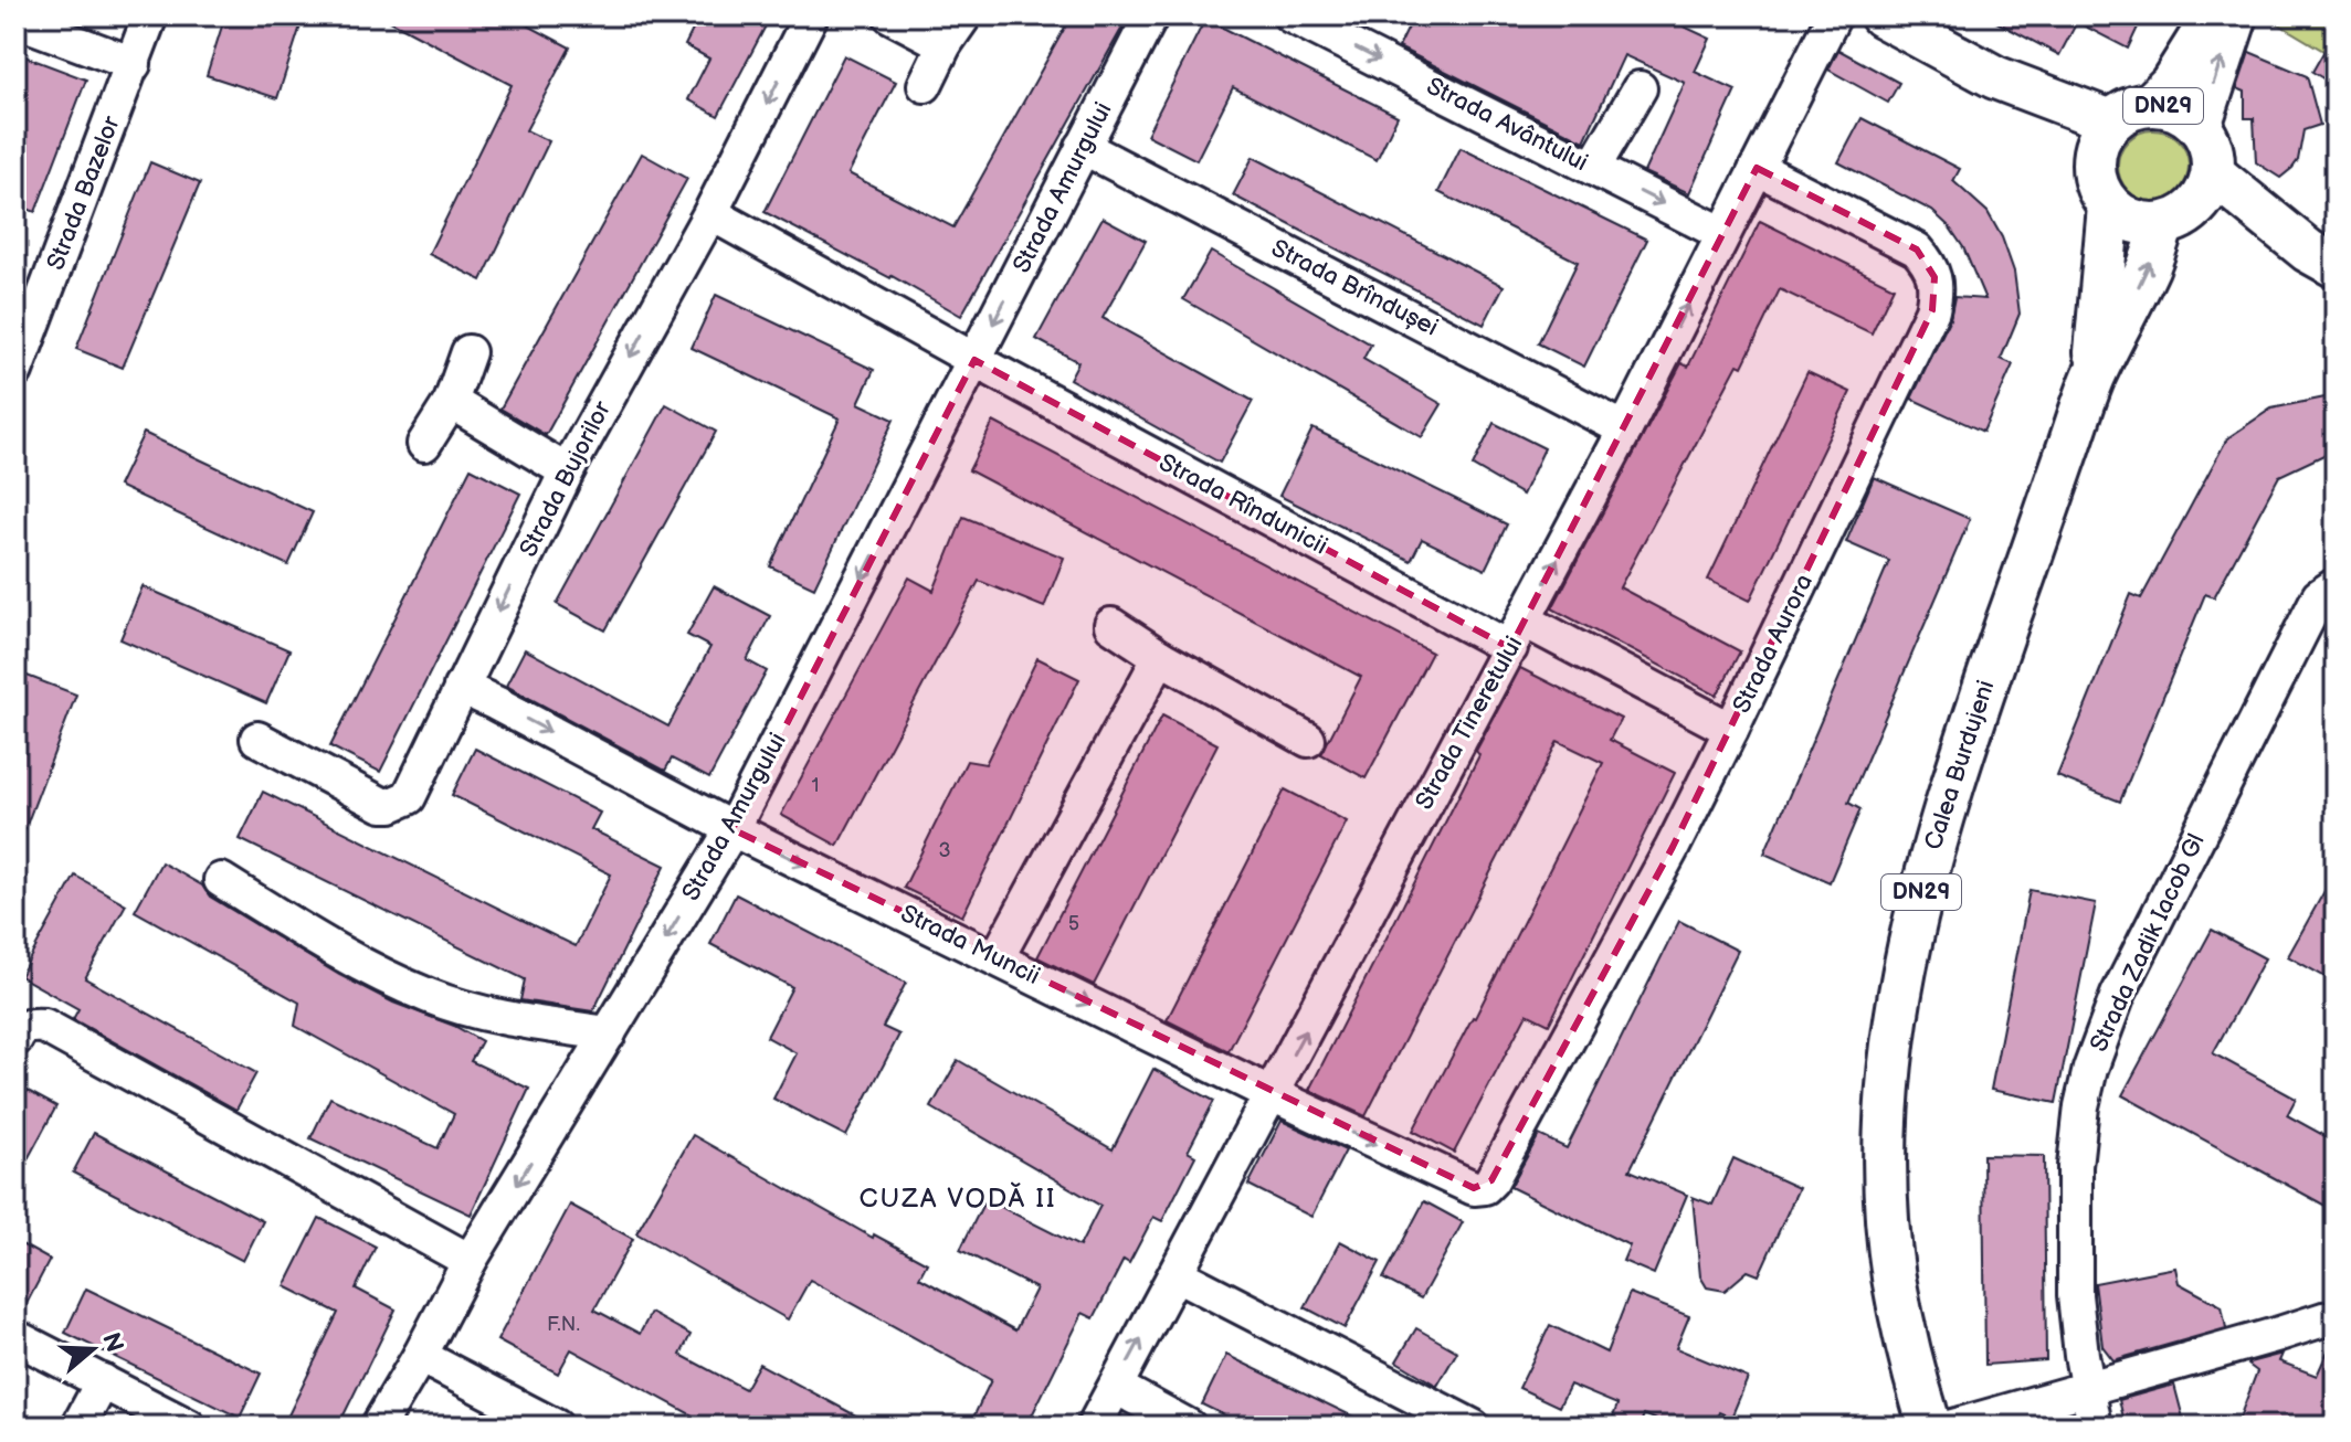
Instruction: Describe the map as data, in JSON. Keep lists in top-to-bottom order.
{
  "streets": {
    "main road": ["DN29", "Calea Burdujeni"],
    "street": [
      "Strada Avântului",
      "Strada Amurgului",
      "Strada Bazelor",
      "Strada Brîndușei",
      "Strada Bujorilor",
      "Strada Rîndunicii",
      "Strada Aurora",
      "Strada Tineretului",
      "Strada Zadik Iacob Gl",
      "Strada Muncii"
    ]
  },
  "crossings": [
    ["DN29", "Calea Burdujeni"],
    ["Strada Avântului", "Strada Tineretului"],
    ["Strada Amurgului", "Strada Brîndușei"],
    ["Strada Amurgului", "Strada Rîndunicii"],
    ["Strada Amurgului", "Strada Muncii"],
    ["Strada Brîndușei", "Strada Tineretului"],
    ["Strada Bujorilor", "Strada Muncii"],
    ["Strada Rîndunicii", "Strada Aurora"],
    ["Strada Rîndunicii", "Strada Tineretului"],
    ["Strada Aurora", "Strada Tineretului"],
    ["Strada Aurora", "Strada Muncii"],
    ["Strada Tineretului", "Strada Muncii"]
  ],
  "one_way": [
    "Strada Avântului",
    "Strada Amurgului",
    "Strada Bujorilor",
    "Strada Tineretului"
  ],
  "districts": ["CUZA VODĂ II"],
  "house_numbers": [
    "1",
    "3",
    "5",
    "F.N."
  ],
  "north": "right"
}
